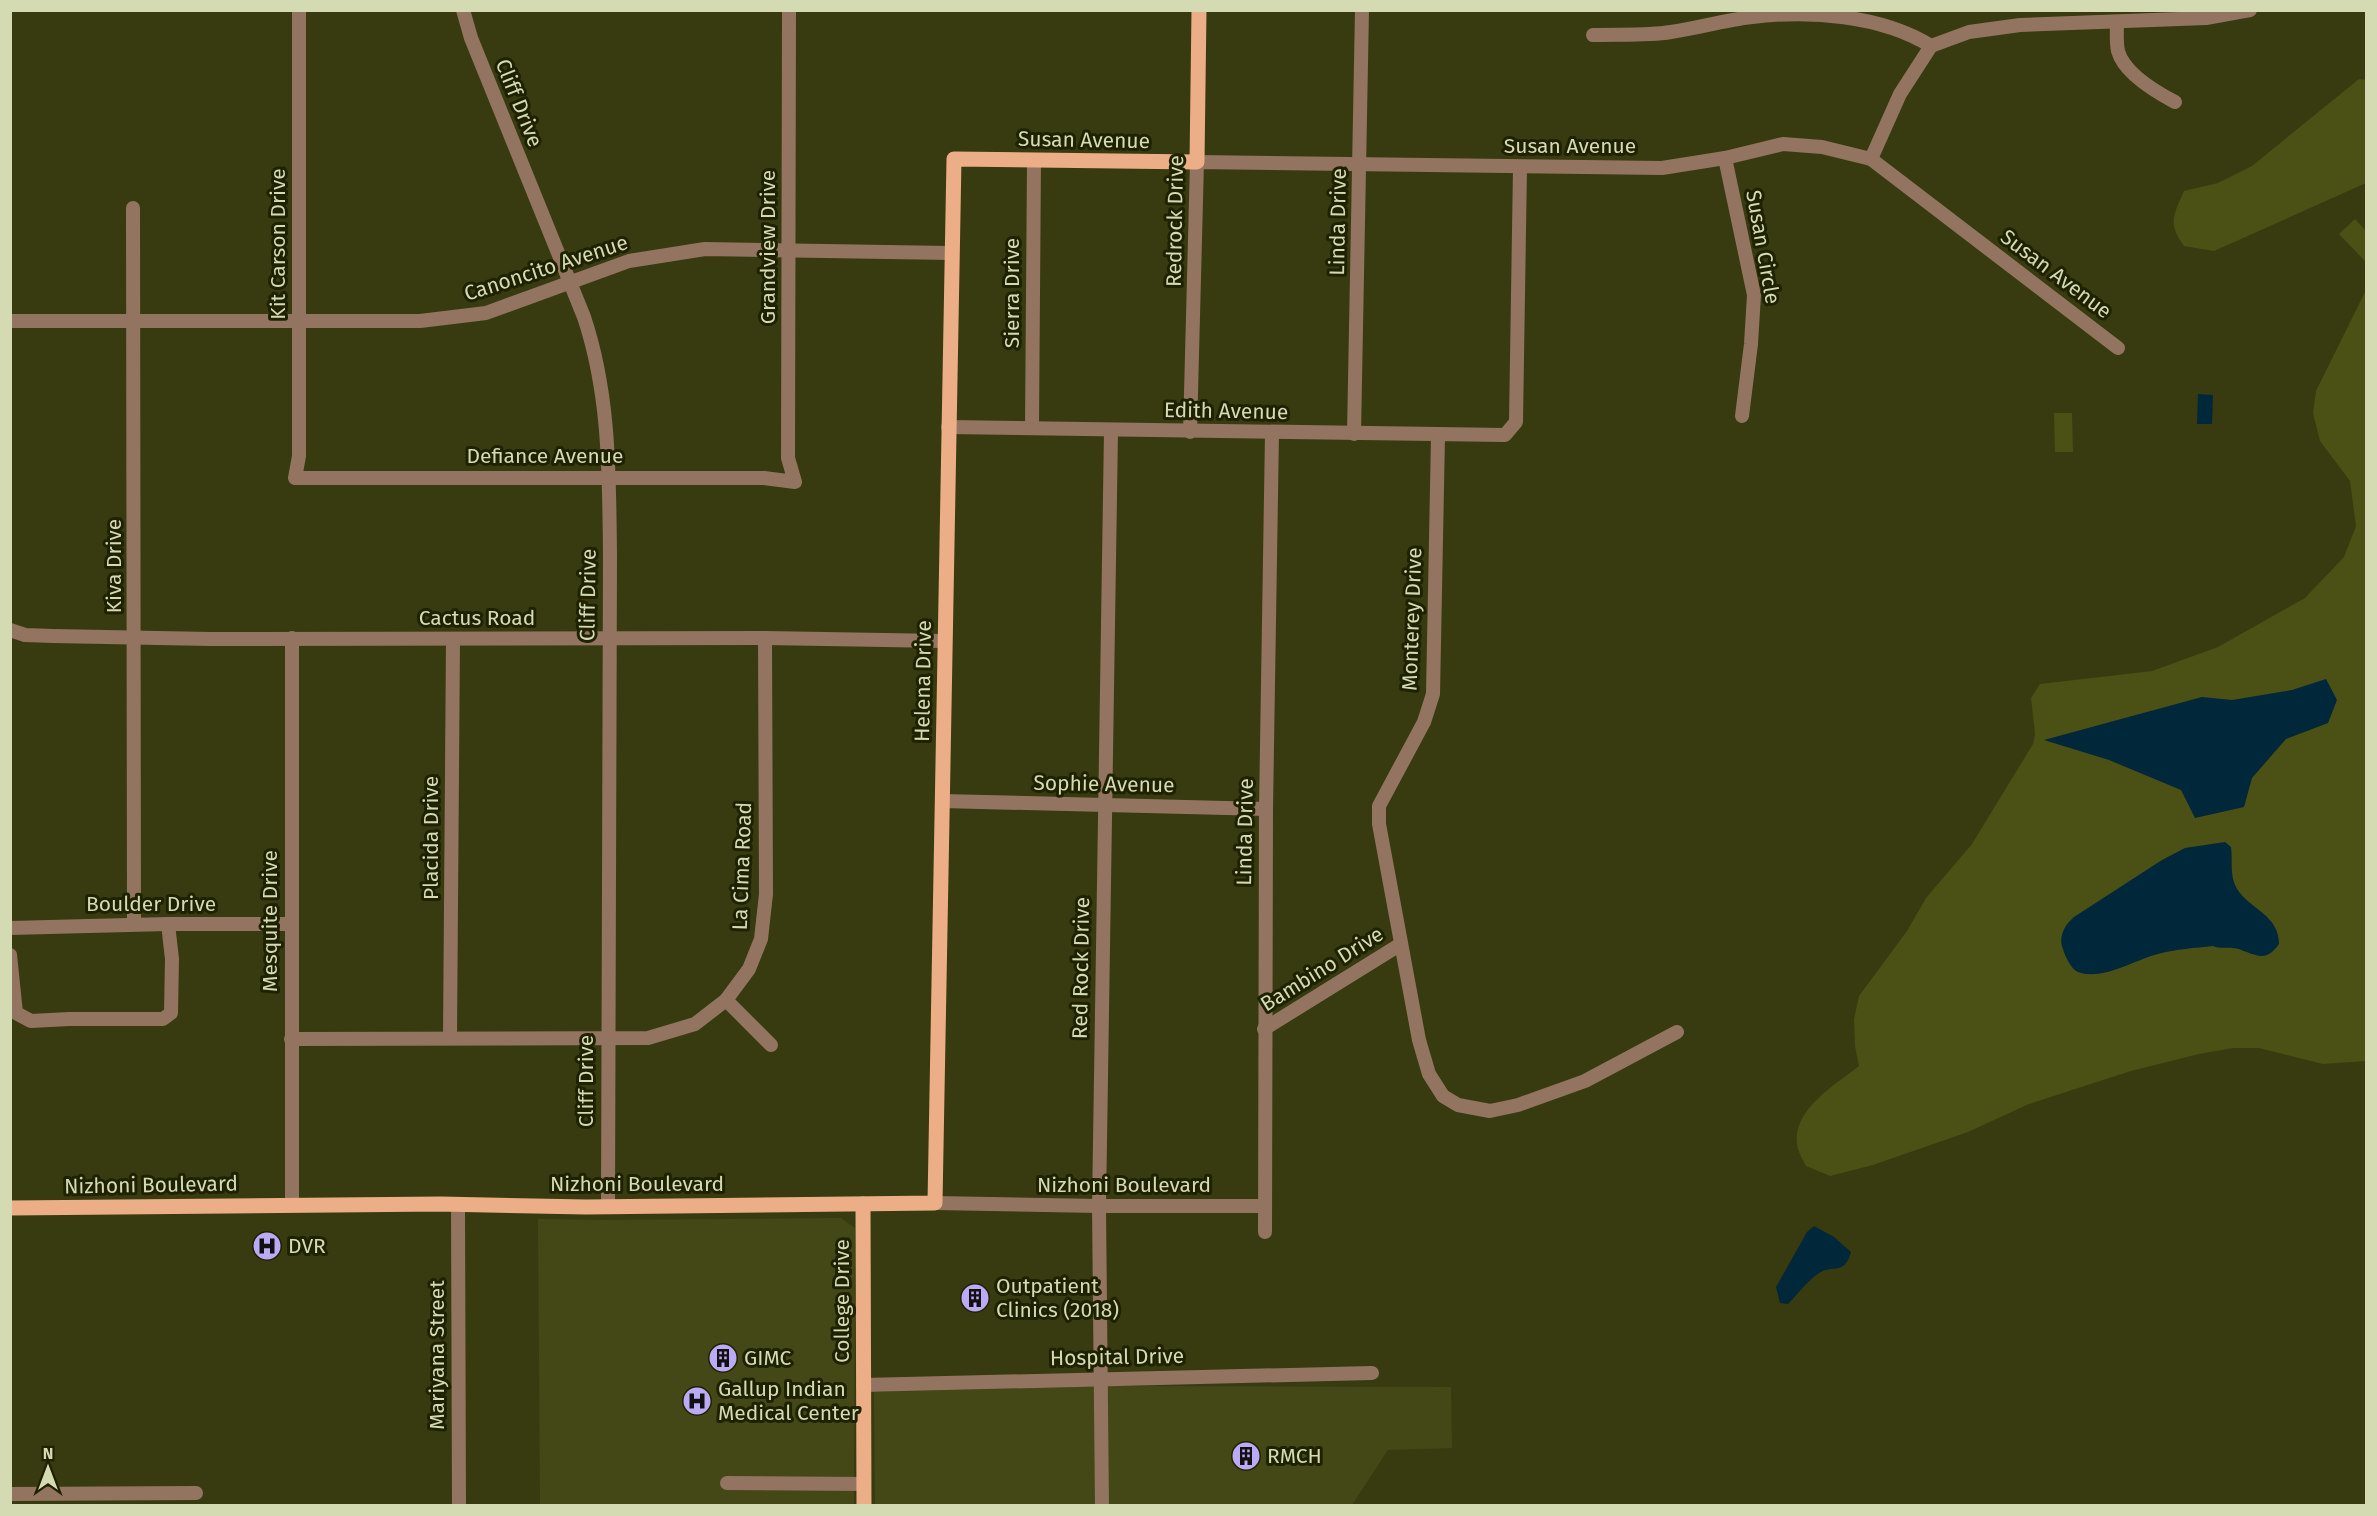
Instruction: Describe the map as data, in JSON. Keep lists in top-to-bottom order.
{
  "streets": {
    "main road": [
      "Susan Avenue",
      "Redrock Drive",
      "Helena Drive",
      "Nizhoni Boulevard",
      "College Drive"
    ],
    "street": [
      "Cliff Drive",
      "Linda Drive",
      "Kit Carson Drive",
      "Grandview Drive",
      "Susan Circle",
      "Canoncito Avenue",
      "Sierra Drive",
      "Edith Avenue",
      "Defiance Avenue",
      "Kiva Drive",
      "Cactus Road",
      "Monterey Drive",
      "Sophie Avenue",
      "Placida Drive",
      "La Cima Road",
      "Boulder Drive",
      "Mesquite Drive",
      "Red Rock Drive",
      "Bambino Drive",
      "Mariyana Street",
      "Hospital Drive"
    ]
  },
  "crossings": [
    ["Cliff Drive", "Canoncito Avenue"],
    ["Cliff Drive", "Defiance Avenue"],
    ["Cliff Drive", "Cactus Road"],
    ["Cliff Drive", "La Cima Road"],
    ["Cliff Drive", "Nizhoni Boulevard"],
    ["Susan Avenue", "Redrock Drive"],
    ["Susan Avenue", "Linda Drive"],
    ["Susan Avenue", "Susan Circle"],
    ["Susan Avenue", "Sierra Drive"],
    ["Susan Avenue", "Edith Avenue"],
    ["Susan Avenue", "Helena Drive"],
    ["Redrock Drive", "Edith Avenue"],
    ["Linda Drive", "Edith Avenue"],
    ["Linda Drive", "Sophie Avenue"],
    ["Linda Drive", "Bambino Drive"],
    ["Linda Drive", "Nizhoni Boulevard"],
    ["Kit Carson Drive", "Canoncito Avenue"],
    ["Kit Carson Drive", "Defiance Avenue"],
    ["Grandview Drive", "Canoncito Avenue"],
    ["Grandview Drive", "Defiance Avenue"],
    ["Canoncito Avenue", "Kiva Drive"],
    ["Canoncito Avenue", "Helena Drive"],
    ["Sierra Drive", "Edith Avenue"],
    ["Edith Avenue", "Monterey Drive"],
    ["Edith Avenue", "Helena Drive"],
    ["Edith Avenue", "Red Rock Drive"],
    ["Kiva Drive", "Cactus Road"],
    ["Kiva Drive", "Boulder Drive"],
    ["Cactus Road", "Helena Drive"],
    ["Cactus Road", "Placida Drive"],
    ["Cactus Road", "La Cima Road"],
    ["Cactus Road", "Mesquite Drive"],
    ["Monterey Drive", "Bambino Drive"],
    ["Helena Drive", "Sophie Avenue"],
    ["Helena Drive", "Nizhoni Boulevard"],
    ["Sophie Avenue", "Red Rock Drive"],
    ["Placida Drive", "La Cima Road"],
    ["La Cima Road", "Mesquite Drive"],
    ["Boulder Drive", "Mesquite Drive"],
    ["Mesquite Drive", "Nizhoni Boulevard"],
    ["Red Rock Drive", "Nizhoni Boulevard"],
    ["Red Rock Drive", "Hospital Drive"],
    ["Nizhoni Boulevard", "College Drive"],
    ["Nizhoni Boulevard", "Mariyana Street"],
    ["College Drive", "Hospital Drive"]
  ],
  "places": {
    "hospital": ["DVR", "Gallup Indian Medical Center"],
    "building": ["Outpatient Clinics (2018)", "GIMC", "RMCH"]
  },
  "north": "top"
}
